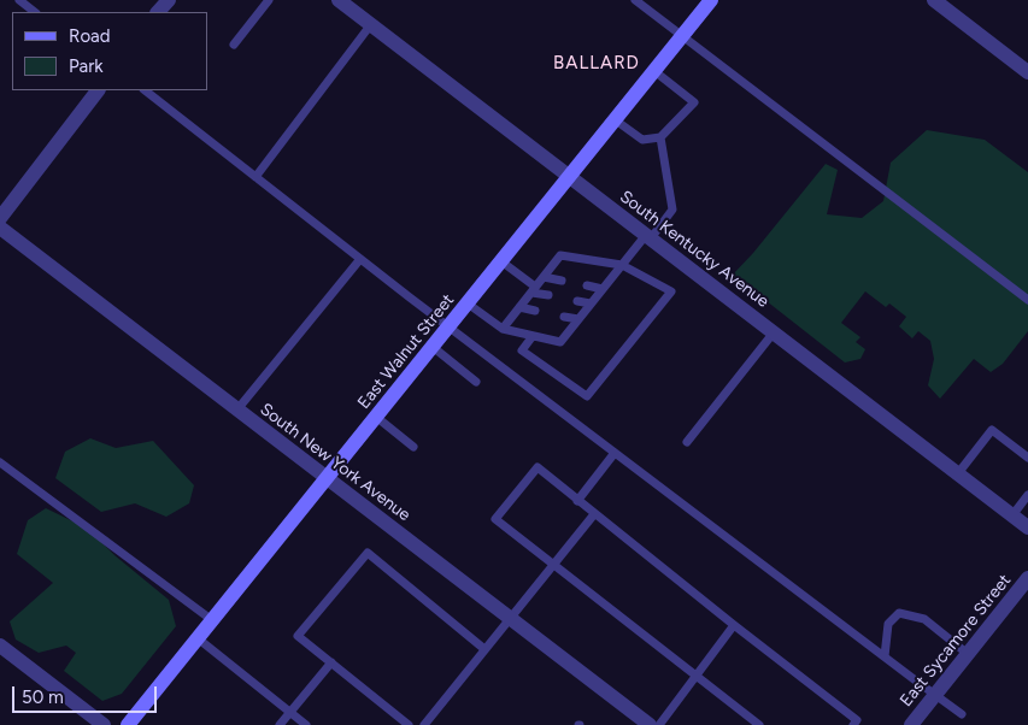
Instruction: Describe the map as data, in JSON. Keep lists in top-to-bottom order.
{
  "streets": {
    "main road": ["East Walnut Street"],
    "street": ["South Kentucky Avenue", "South New York Avenue", "East Sycamore Street"]
  },
  "crossings": [
    ["South Kentucky Avenue", "East Walnut Street"],
    ["East Walnut Street", "South New York Avenue"]
  ],
  "districts": ["BALLARD"],
  "legend": ["Road", "Park"],
  "scale_bar": "50 m"
}
